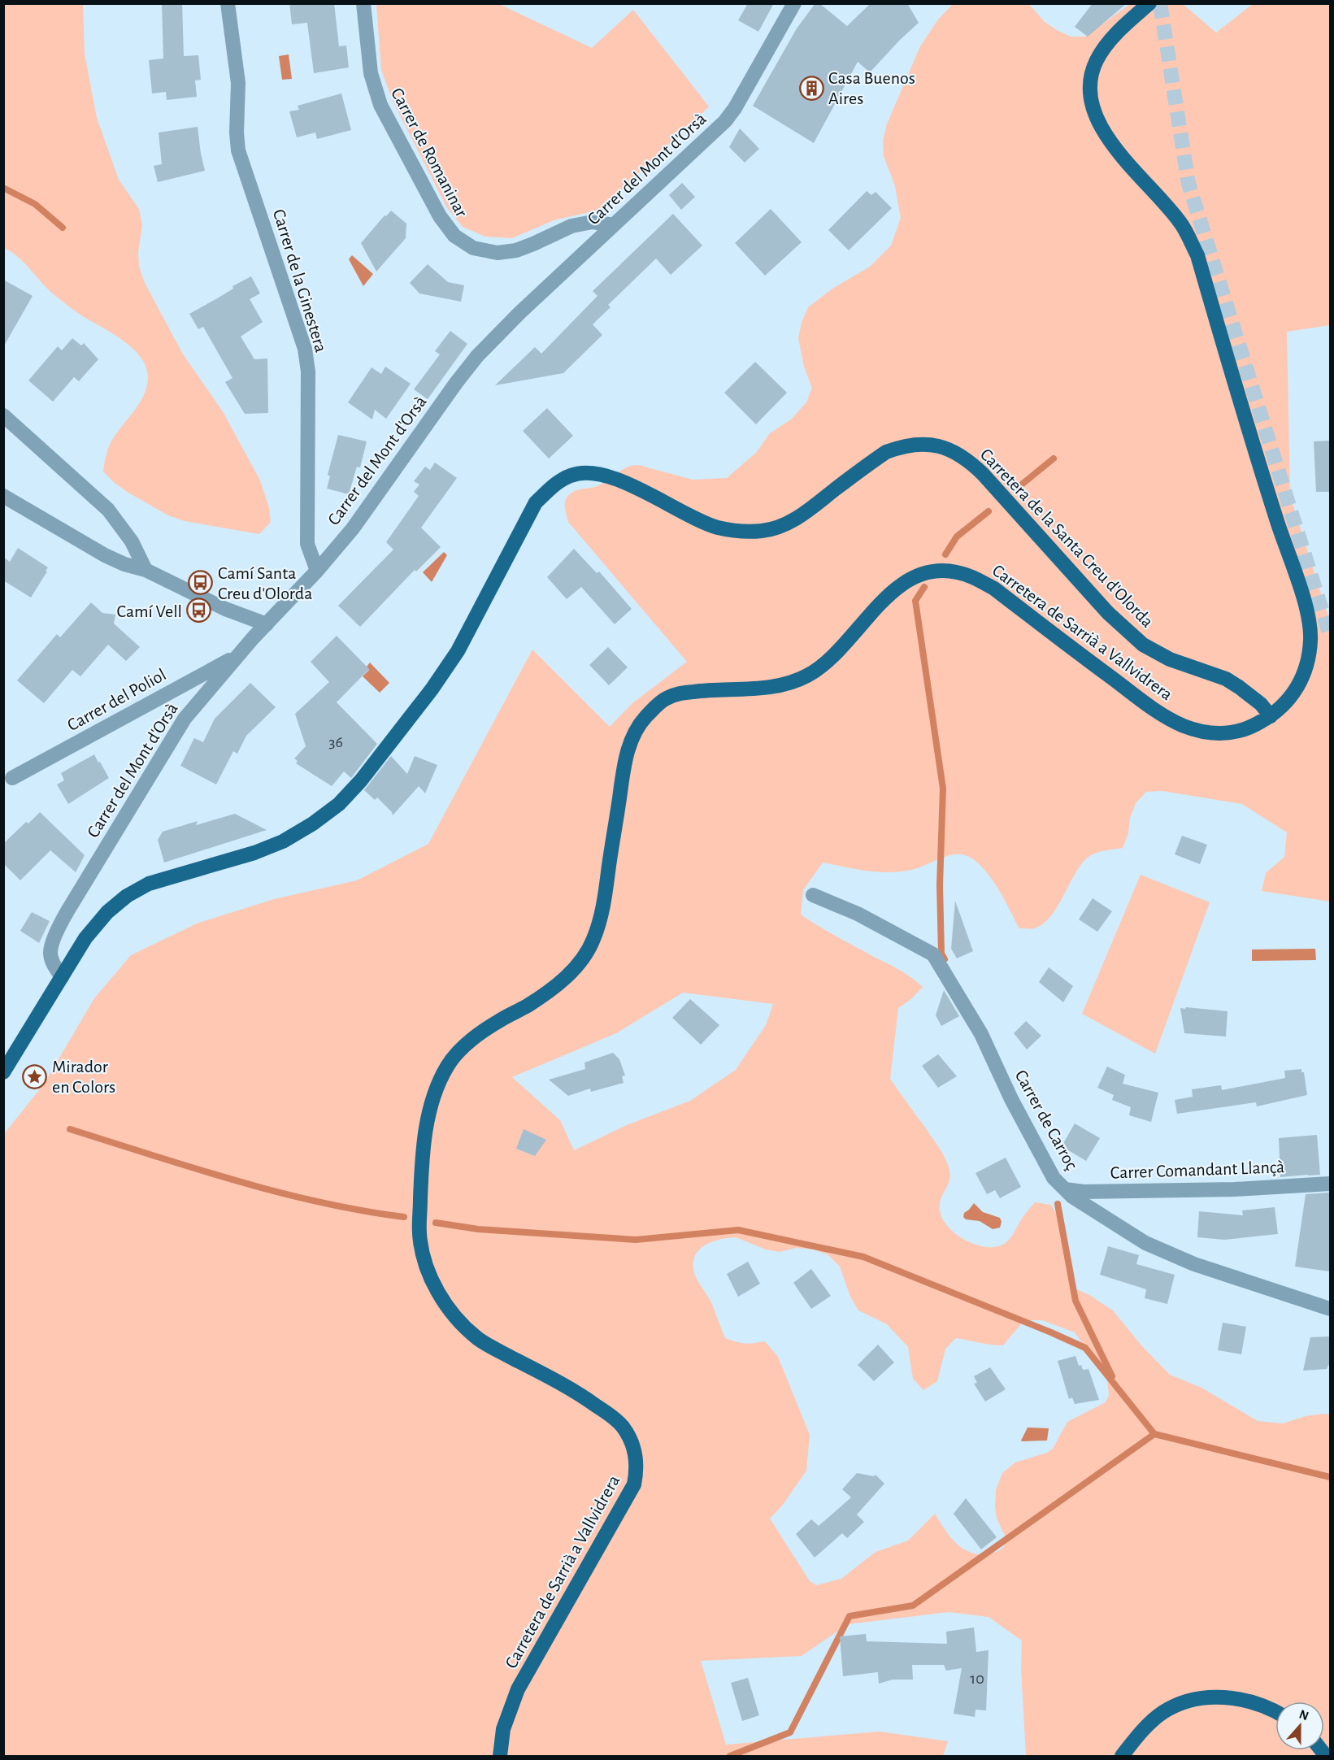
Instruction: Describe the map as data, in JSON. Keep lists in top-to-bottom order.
{
  "streets": {
    "main road": ["Carretera de la Santa Creu d'Olorda", "Carretera de Sarrià a Vallvidrera"],
    "street": [
      "Carrer de Romaninar",
      "Carrer del Mont d'Orsà",
      "Carrer de la Ginestera",
      "Carrer del Poliol",
      "Carrer de Carroç",
      "Carrer Comandant Llançà"
    ]
  },
  "crossings": [
    ["Carrer de Romaninar", "Carrer del Mont d'Orsà"],
    ["Carrer del Mont d'Orsà", "Carrer de la Ginestera"],
    ["Carrer del Mont d'Orsà", "Carretera de la Santa Creu d'Olorda"],
    ["Carrer del Mont d'Orsà", "Carrer del Poliol"],
    ["Carretera de la Santa Creu d'Olorda", "Carretera de Sarrià a Vallvidrera"],
    ["Carrer de Carroç", "Carrer Comandant Llançà"]
  ],
  "places": {
    "building": ["Casa Buenos Aires"],
    "bus stop": ["Camí Santa Creu d'Olorda", "Camí Vell"],
    "place": ["Mirador en Colors"]
  },
  "house_numbers": ["36", "10"],
  "north": "top"
}
